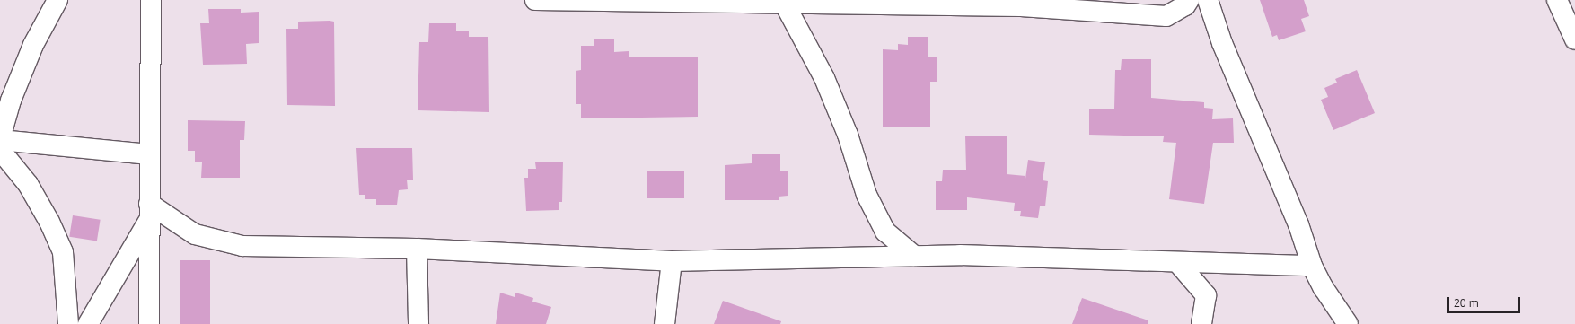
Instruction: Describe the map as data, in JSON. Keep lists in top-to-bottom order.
{
  "scale_bar": "20 m"
}
